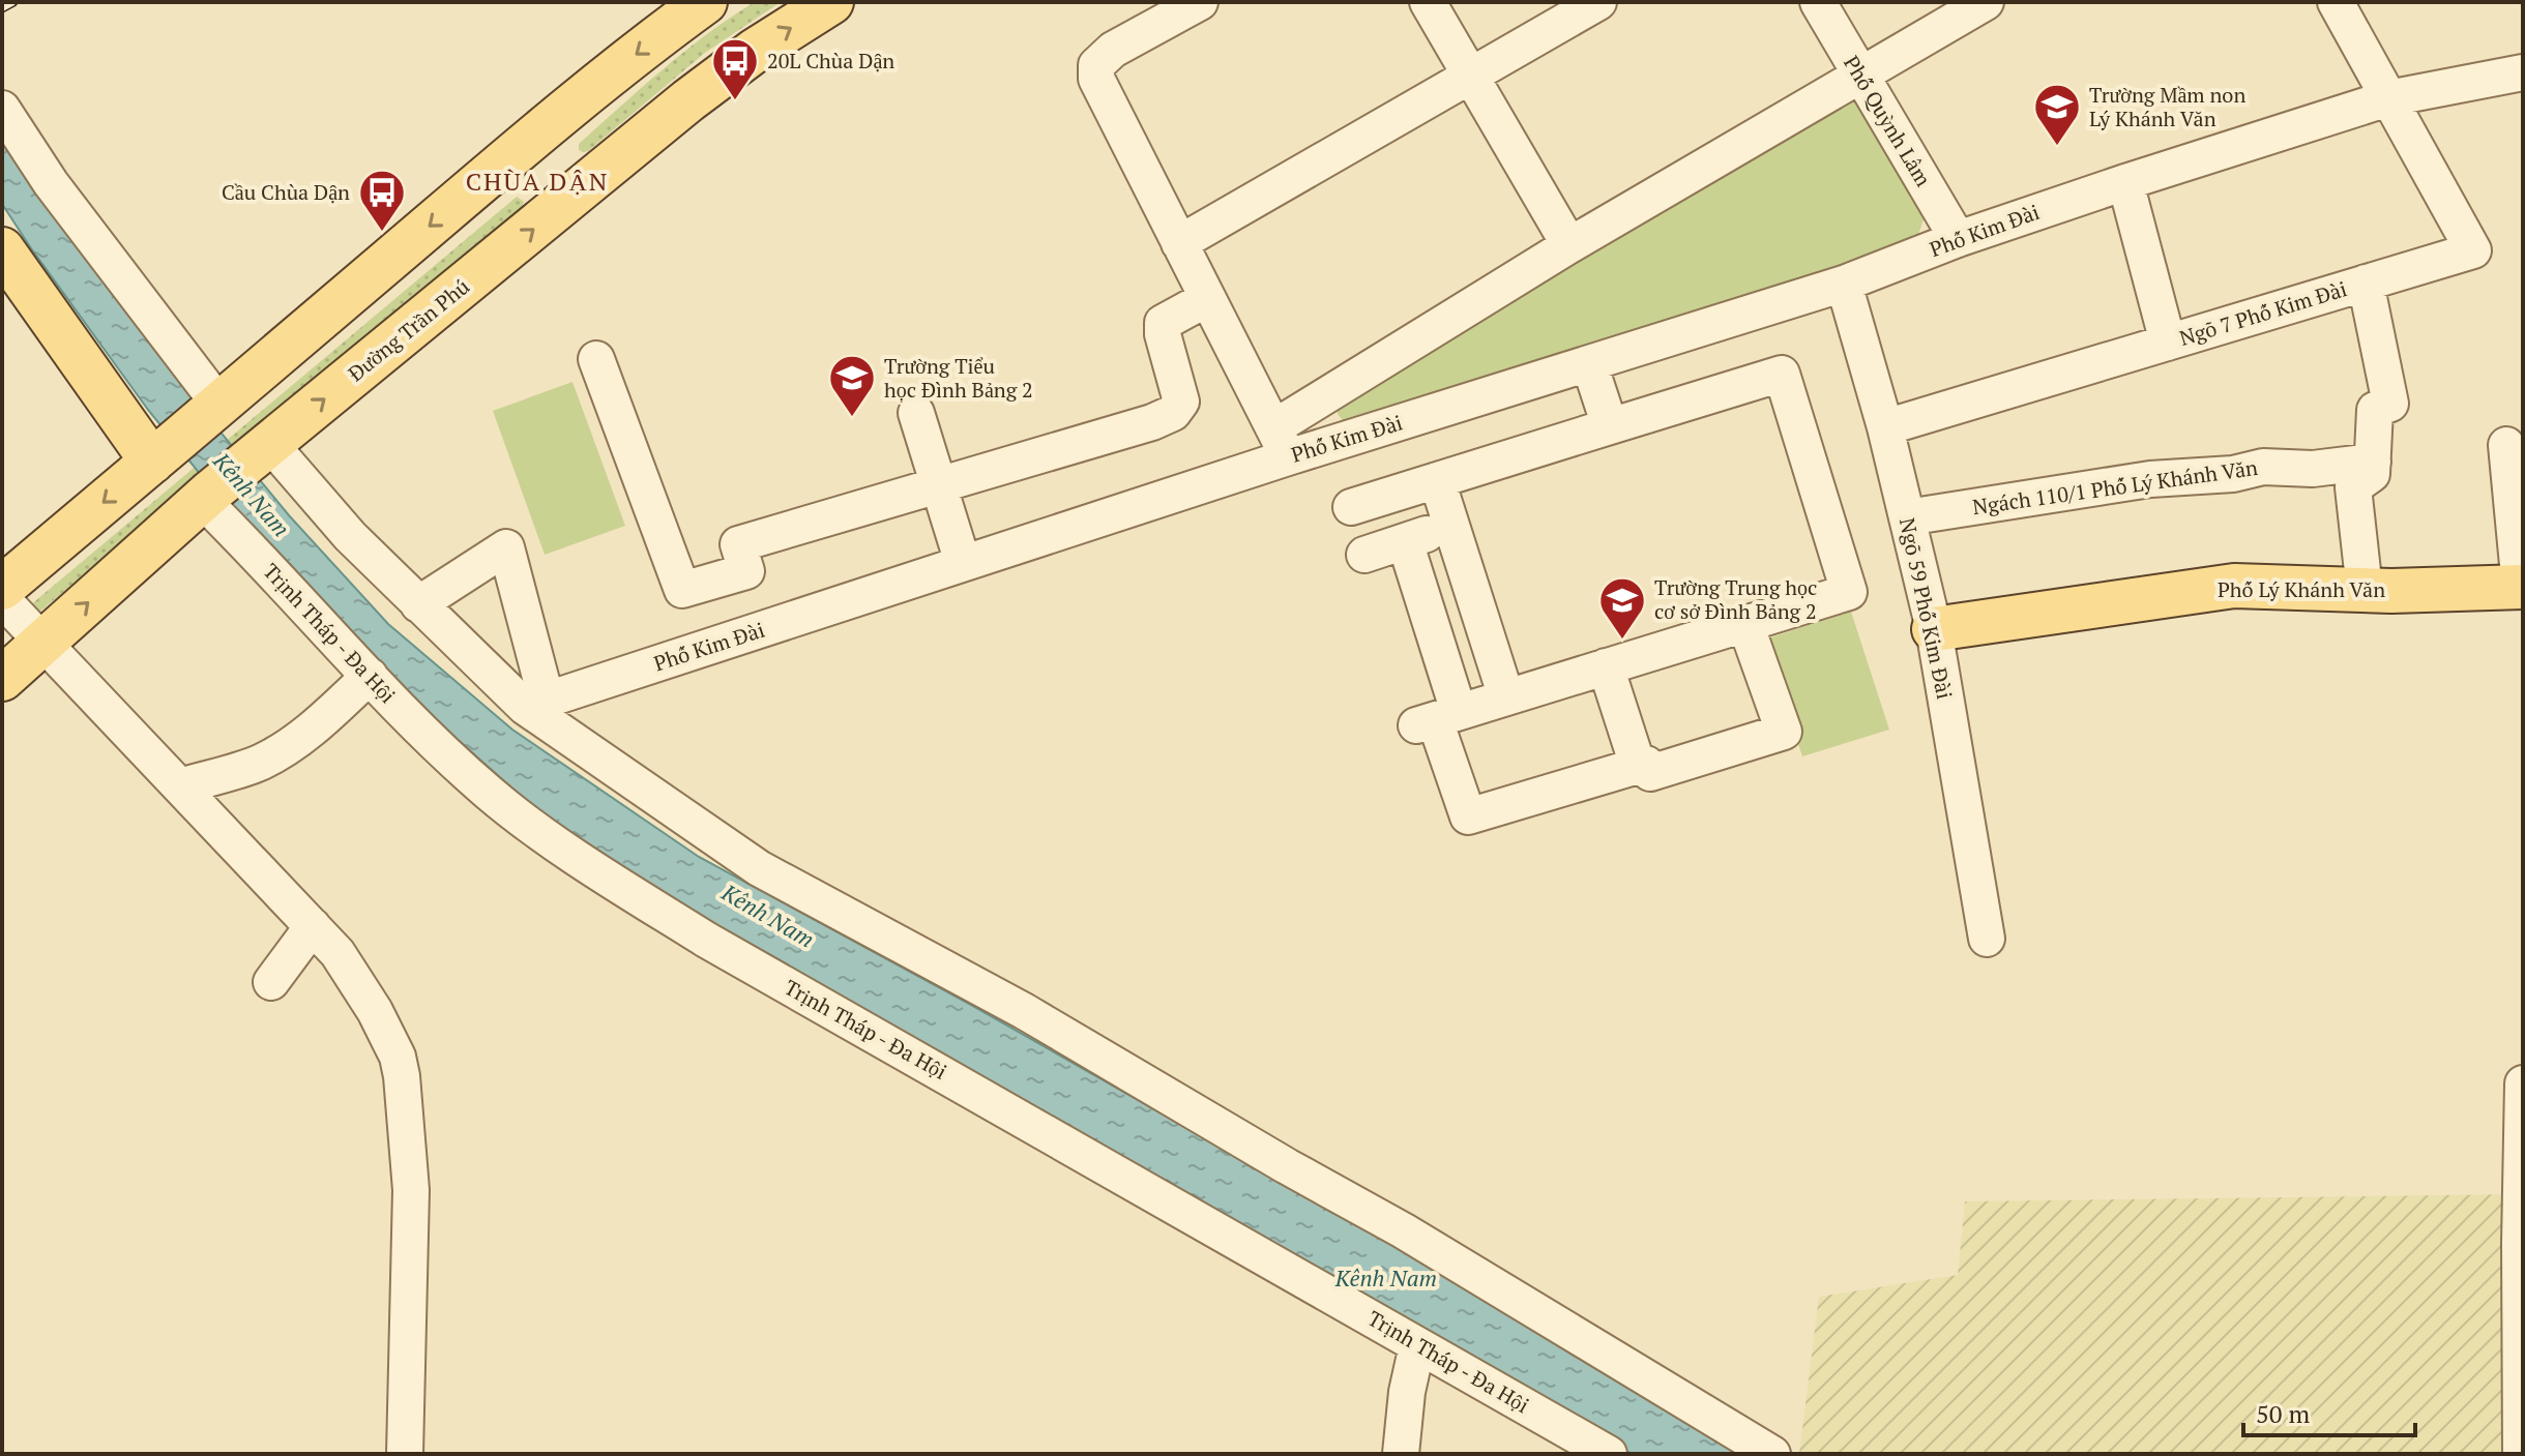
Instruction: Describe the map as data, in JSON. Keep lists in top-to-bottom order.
{
  "streets": {
    "main road": ["Đường Trần Phú", "Phố Lý Khánh Văn"],
    "street": [
      "Phố Quỳnh Lâm",
      "Phố Kim Đài",
      "Ngõ 7 Phố Kim Đài",
      "Ngách 110/1 Phố Lý Khánh Văn",
      "Ngõ 59 Phố Kim Đài",
      "Trịnh Tháp - Đa Hội"
    ]
  },
  "crossings": [
    ["Phố Quỳnh Lâm", "Phố Kim Đài"],
    ["Phố Kim Đài", "Ngõ 7 Phố Kim Đài"],
    ["Phố Kim Đài", "Ngõ 59 Phố Kim Đài"],
    ["Ngõ 7 Phố Kim Đài", "Ngõ 59 Phố Kim Đài"],
    ["Đường Trần Phú", "Trịnh Tháp - Đa Hội"],
    ["Ngách 110/1 Phố Lý Khánh Văn", "Ngõ 59 Phố Kim Đài"],
    ["Phố Lý Khánh Văn", "Ngõ 59 Phố Kim Đài"]
  ],
  "districts": ["CHÙA DẬN"],
  "water": ["Kênh Nam"],
  "places": {
    "bus stop": ["20L Chùa Dận", "Cầu Chùa Dận"],
    "school or university": ["Trường Mầm non Lý Khánh Văn", "Trường Tiểu học Đình Bảng 2", "Trường Trung học cơ sở Đình Bảng 2"]
  },
  "scale_bar": "50 m"
}
